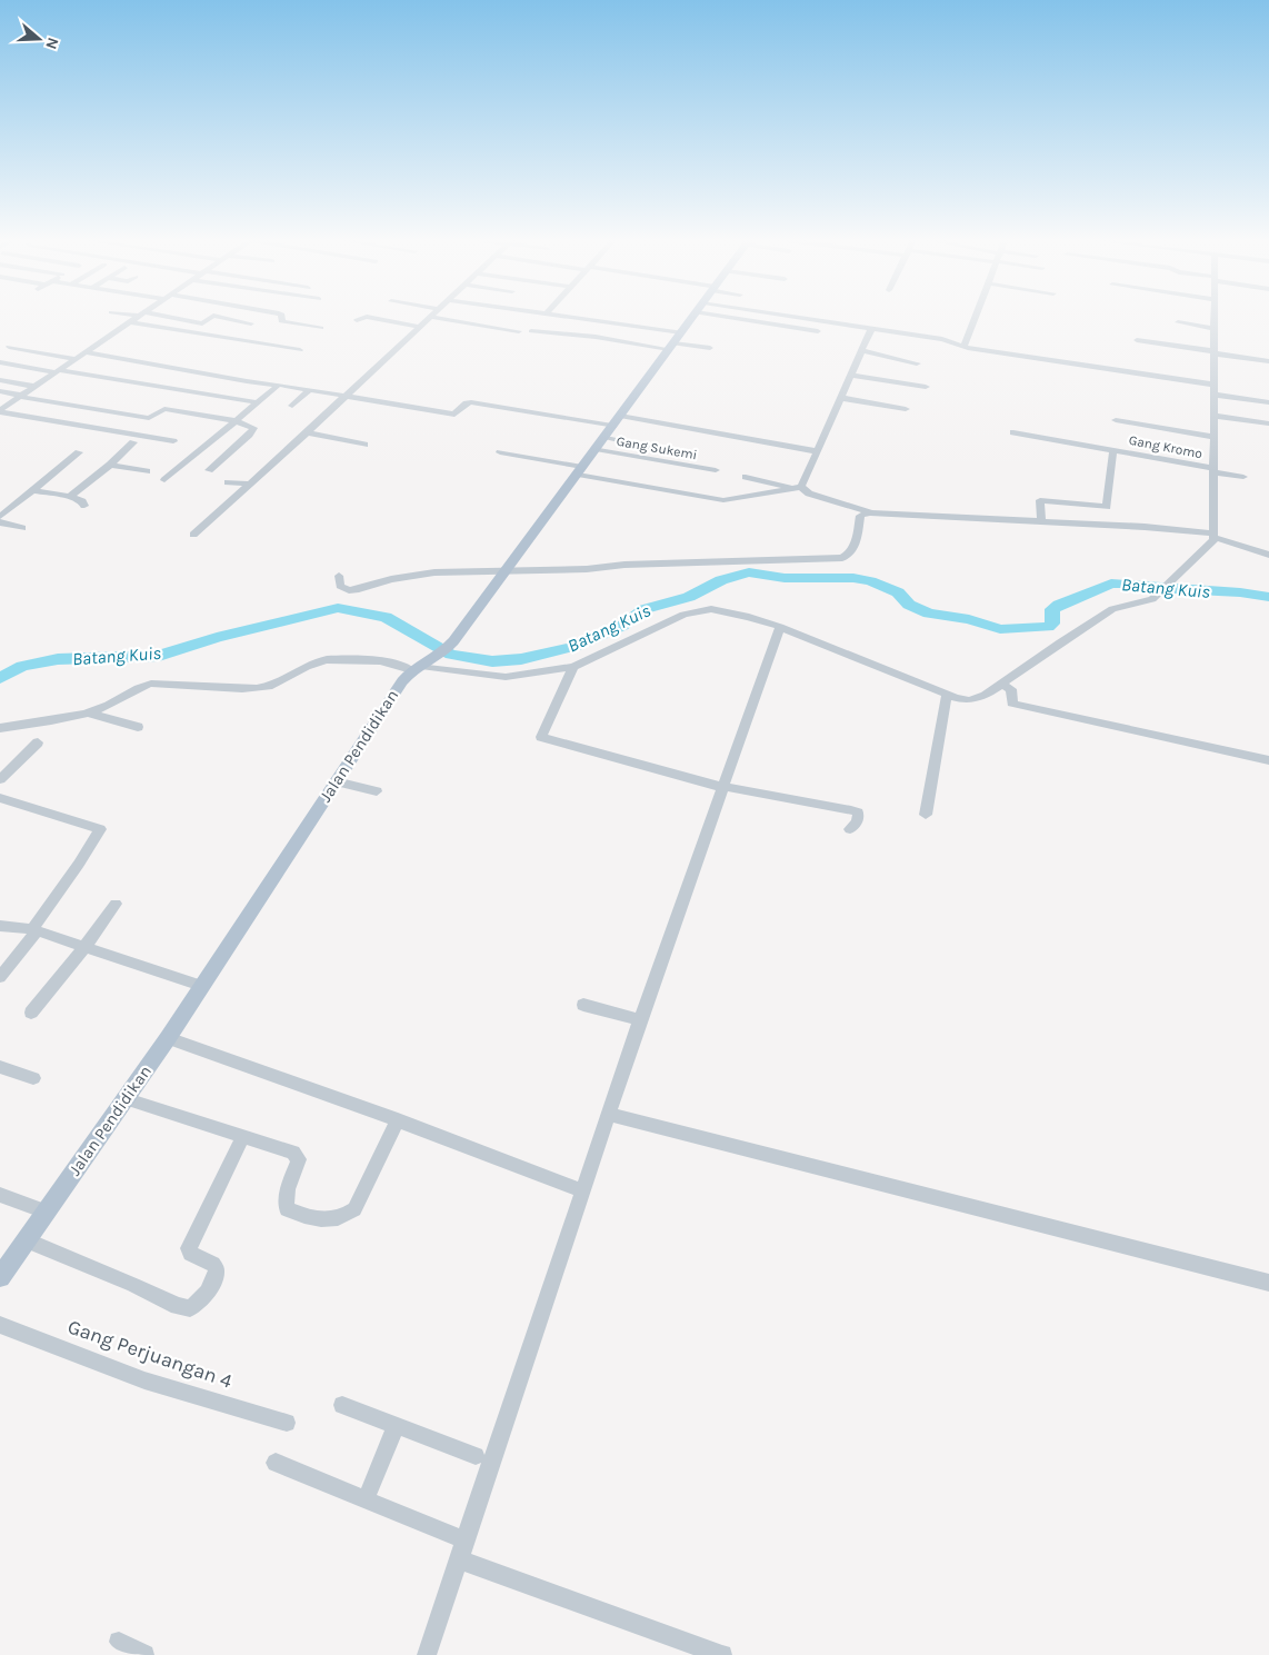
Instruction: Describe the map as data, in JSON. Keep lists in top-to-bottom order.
{
  "streets": {
    "main road": ["Jalan Pendidikan"],
    "street": ["Gang Kromo", "Gang Sukemi", "Gang Perjuangan 4"]
  },
  "crossings": [
    ["Gang Sukemi", "Jalan Pendidikan"]
  ],
  "water": ["Batang Kuis"],
  "north": "right"
}
